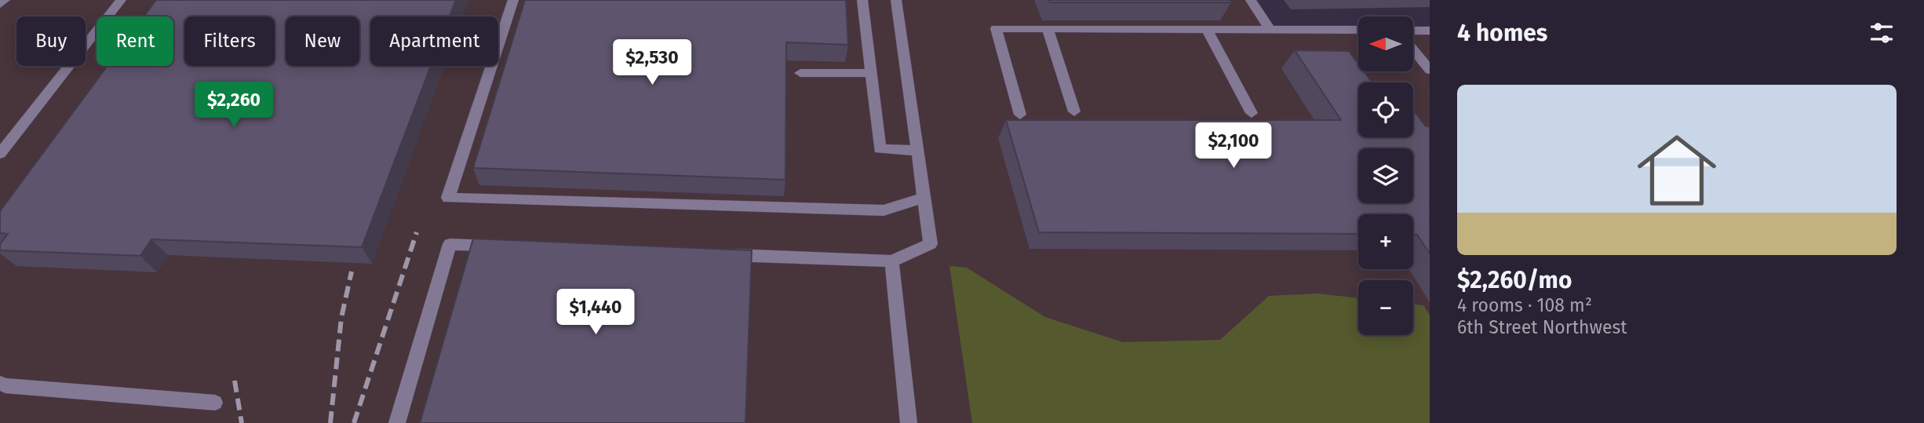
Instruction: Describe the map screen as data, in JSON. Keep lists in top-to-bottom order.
{
  "north": "left",
  "page": {
    "heading": "4 homes",
    "map_buttons": ["+", "−"],
    "chip": [
      "Buy",
      "Rent",
      "Filters",
      "New",
      "Apartment"
    ],
    "price": [
      "$2,530",
      "$2,260",
      "$2,100",
      "$1,440"
    ],
    "list": [
      {
        "name": "$2,260/mo",
        "note": "4 rooms · 108 m² · 6th Street Northwest"
      }
    ]
  }
}
